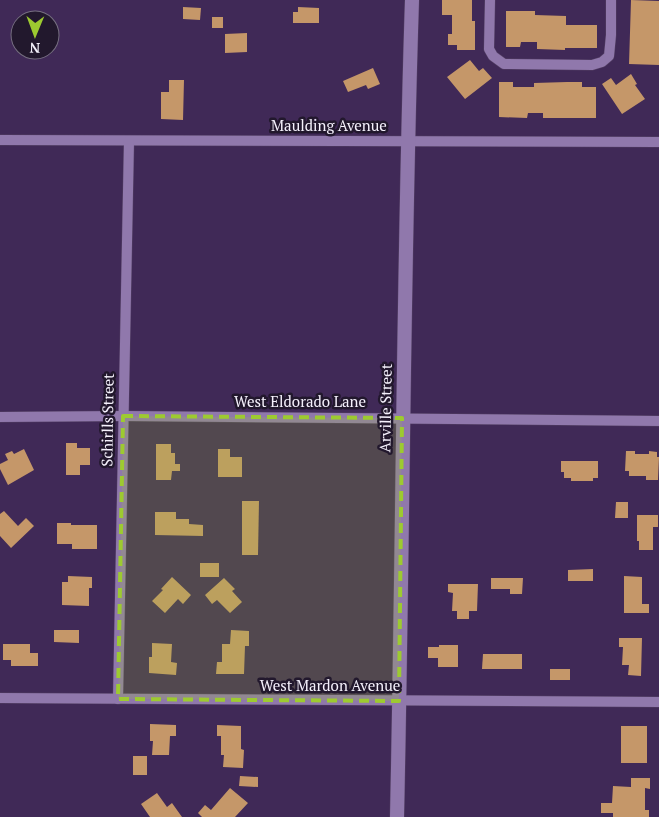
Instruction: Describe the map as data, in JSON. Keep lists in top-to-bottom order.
{
  "streets": {
    "street": [
      "Maulding Avenue",
      "West Eldorado Lane",
      "Arville Street",
      "Schirlls Street",
      "West Mardon Avenue"
    ]
  },
  "crossings": [
    ["Maulding Avenue", "Arville Street"],
    ["Maulding Avenue", "Schirlls Street"],
    ["West Eldorado Lane", "Arville Street"],
    ["West Eldorado Lane", "Schirlls Street"],
    ["Arville Street", "West Mardon Avenue"],
    ["Schirlls Street", "West Mardon Avenue"]
  ],
  "north": "bottom"
}
